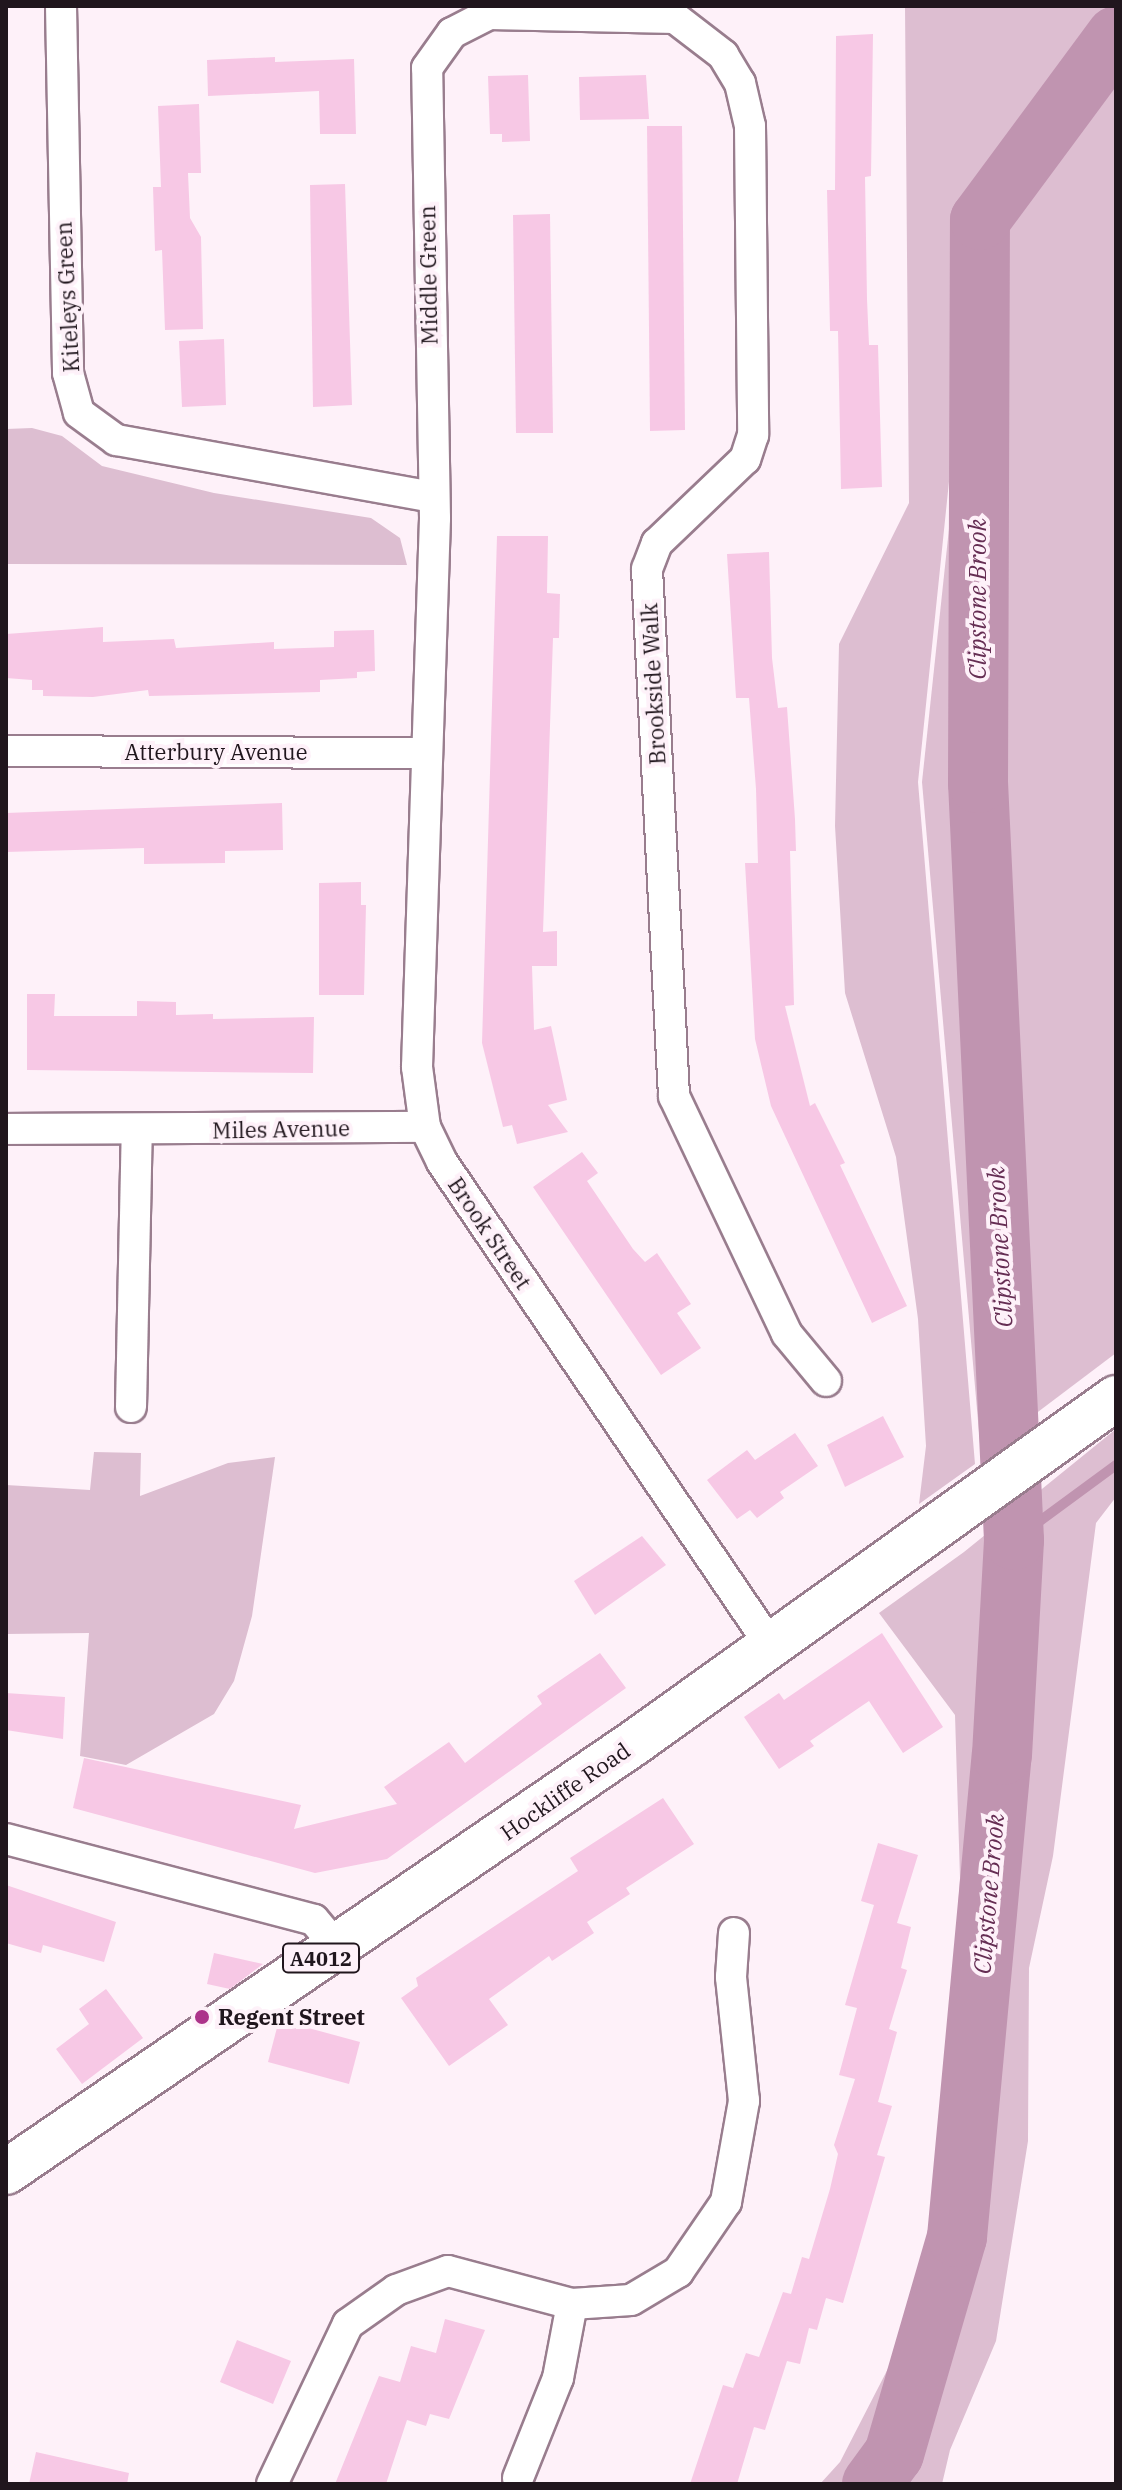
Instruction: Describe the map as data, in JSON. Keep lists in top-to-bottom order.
{
  "streets": {
    "main road": ["Hockliffe Road", "A4012"],
    "street": [
      "Middle Green",
      "Kiteleys Green",
      "Brookside Walk",
      "Atterbury Avenue",
      "Miles Avenue",
      "Brook Street"
    ]
  },
  "crossings": [
    ["Middle Green", "Kiteleys Green"],
    ["Middle Green", "Brookside Walk"],
    ["Middle Green", "Atterbury Avenue"],
    ["Middle Green", "Brook Street"],
    ["Atterbury Avenue", "Brook Street"],
    ["Miles Avenue", "Brook Street"],
    ["Brook Street", "Hockliffe Road"]
  ],
  "water": ["Clipstone Brook"],
  "places": ["Regent Street"]
}
